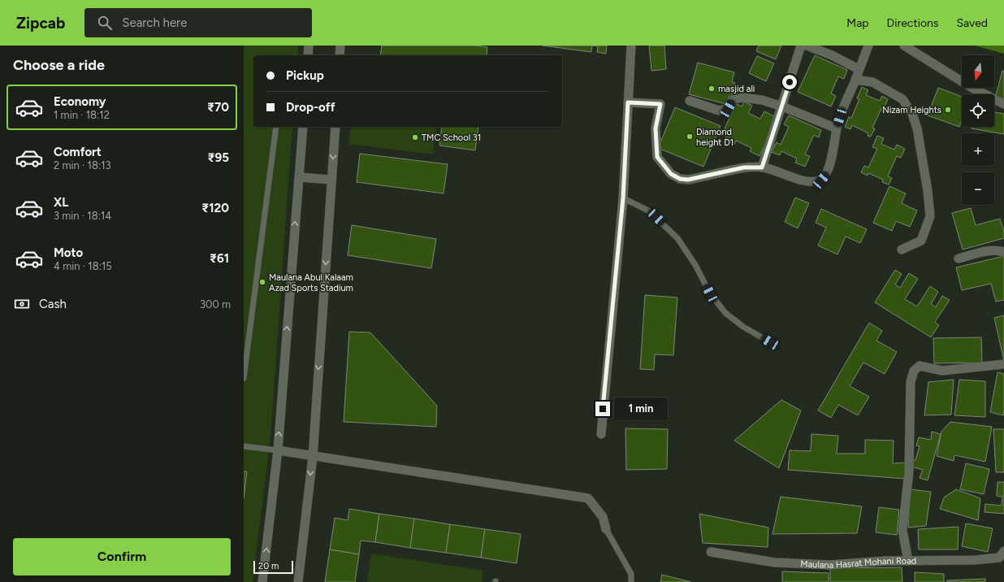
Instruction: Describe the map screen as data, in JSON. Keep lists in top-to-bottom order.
{
  "streets": {
    "street": ["Maulana Hasrat Mohani Road"]
  },
  "places": [
    "masjid ali",
    "Nizam Heights",
    "Diamond height D1",
    "TMC School 31",
    "Maulana Abul Kalaam Azad Sports Stadium"
  ],
  "scale_bar": "20 m",
  "north": "bottom",
  "page": {
    "header": "Zipcab",
    "search": "Search here",
    "nav": ["Map", "Directions", "Saved"],
    "heading": "Choose a ride",
    "map_buttons": ["+", "−"],
    "banner": ["Pickup", "Drop-off"],
    "list": [
      {
        "name": "Economy",
        "note": "1 min · 18:12",
        "value": "₹70"
      },
      {
        "name": "Comfort",
        "note": "2 min · 18:13",
        "value": "₹95"
      },
      {
        "name": "XL",
        "note": "3 min · 18:14",
        "value": "₹120"
      },
      {
        "name": "Moto",
        "note": "4 min · 18:15",
        "value": "₹61"
      }
    ],
    "pay": ["Cash", "300 m"],
    "bubble": "1 min",
    "buttons": "Confirm",
    "scale": "20 m"
  }
}
